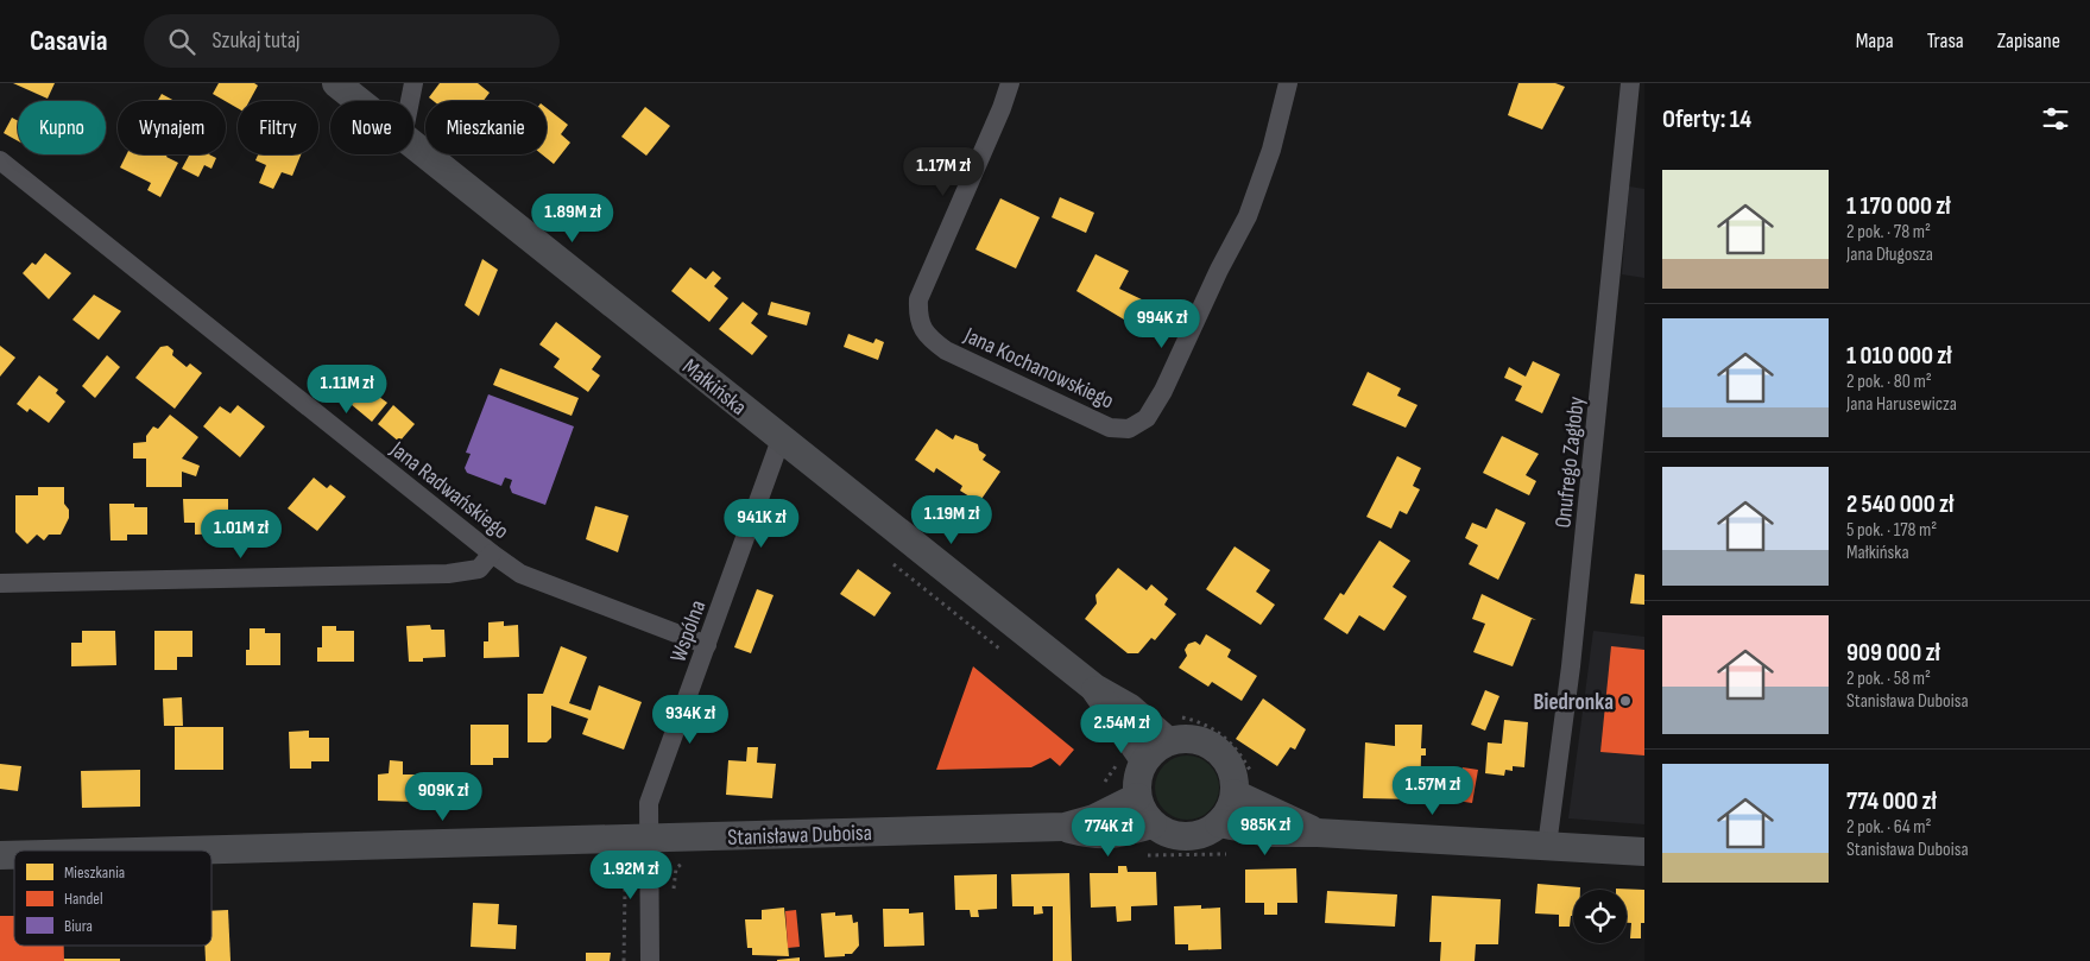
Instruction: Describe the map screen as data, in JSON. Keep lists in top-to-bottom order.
{
  "streets": {
    "main road": ["Małkińska", "Stanisława Duboisa"],
    "street": [
      "Jana Kochanowskiego",
      "Onufrego Zagłoby",
      "Jana Radwańskiego",
      "Wspólna"
    ]
  },
  "crossings": [
    ["Małkińska", "Wspólna"],
    ["Małkińska", "Stanisława Duboisa"],
    ["Jana Radwańskiego", "Wspólna"],
    ["Wspólna", "Stanisława Duboisa"]
  ],
  "places": ["Biedronka"],
  "legend": ["Mieszkania", "Handel", "Biura"],
  "page": {
    "header": "Casavia",
    "search": "Szukaj tutaj",
    "nav": ["Mapa", "Trasa", "Zapisane"],
    "heading": "Oferty: 14",
    "chip": [
      "Kupno",
      "Wynajem",
      "Filtry",
      "Nowe",
      "Mieszkanie"
    ],
    "price": [
      "1.17M zł",
      "1.89M zł",
      "994K zł",
      "1.11M zł",
      "1.19M zł",
      "941K zł",
      "1.01M zł",
      "934K zł",
      "2.54M zł",
      "1.57M zł",
      "909K zł",
      "985K zł",
      "774K zł",
      "1.92M zł"
    ],
    "list": [
      {
        "name": "1 170 000 zł",
        "note": "2 pok. · 78 m² · Jana Długosza"
      },
      {
        "name": "1 010 000 zł",
        "note": "2 pok. · 80 m² · Jana Harusewicza"
      },
      {
        "name": "2 540 000 zł",
        "note": "5 pok. · 178 m² · Małkińska"
      },
      {
        "name": "909 000 zł",
        "note": "2 pok. · 58 m² · Stanisława Duboisa"
      },
      {
        "name": "774 000 zł",
        "note": "2 pok. · 64 m² · Stanisława Duboisa"
      }
    ]
  }
}
